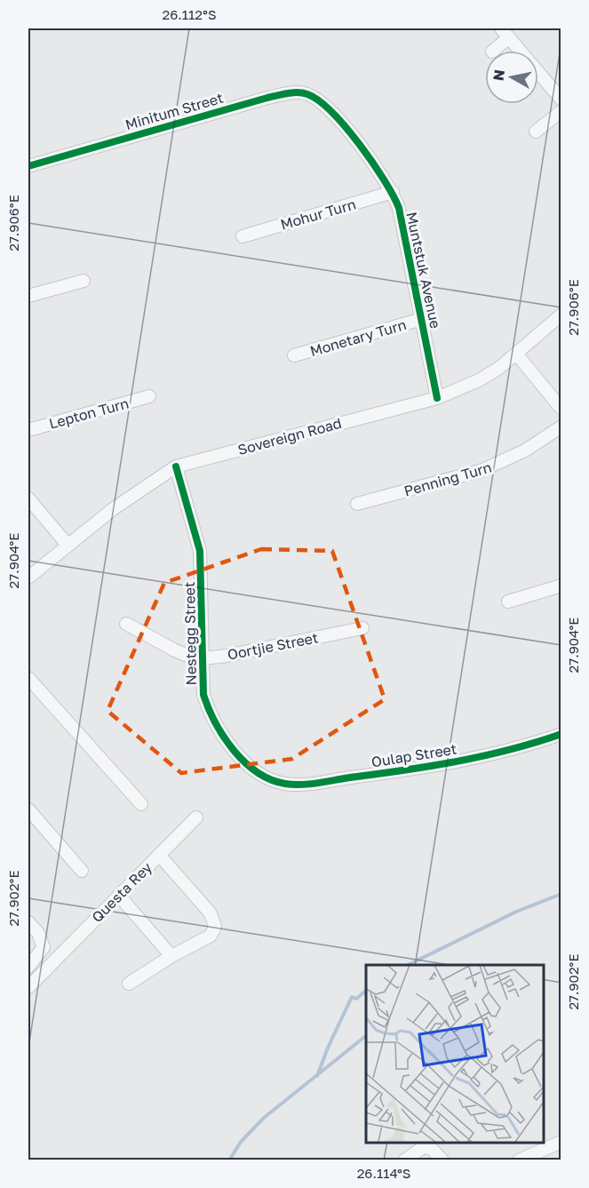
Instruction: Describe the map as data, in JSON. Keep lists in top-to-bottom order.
{
  "streets": {
    "street": [
      "Minitum Street",
      "Mohur Turn",
      "Muntstuk Avenue",
      "Monetary Turn",
      "Lepton Turn",
      "Sovereign Road",
      "Penning Turn",
      "Nestegg Street",
      "Oortjie Street",
      "Oulap Street",
      "Questa Rey"
    ]
  },
  "crossings": [
    ["Minitum Street", "Muntstuk Avenue"],
    ["Mohur Turn", "Muntstuk Avenue"],
    ["Muntstuk Avenue", "Monetary Turn"],
    ["Muntstuk Avenue", "Sovereign Road"],
    ["Sovereign Road", "Nestegg Street"],
    ["Nestegg Street", "Oortjie Street"],
    ["Nestegg Street", "Oulap Street"]
  ],
  "north": "left",
  "coordinates": [
    "26.112°S",
    "27.906°E",
    "27.904°E",
    "27.902°E",
    "26.114°S"
  ]
}
